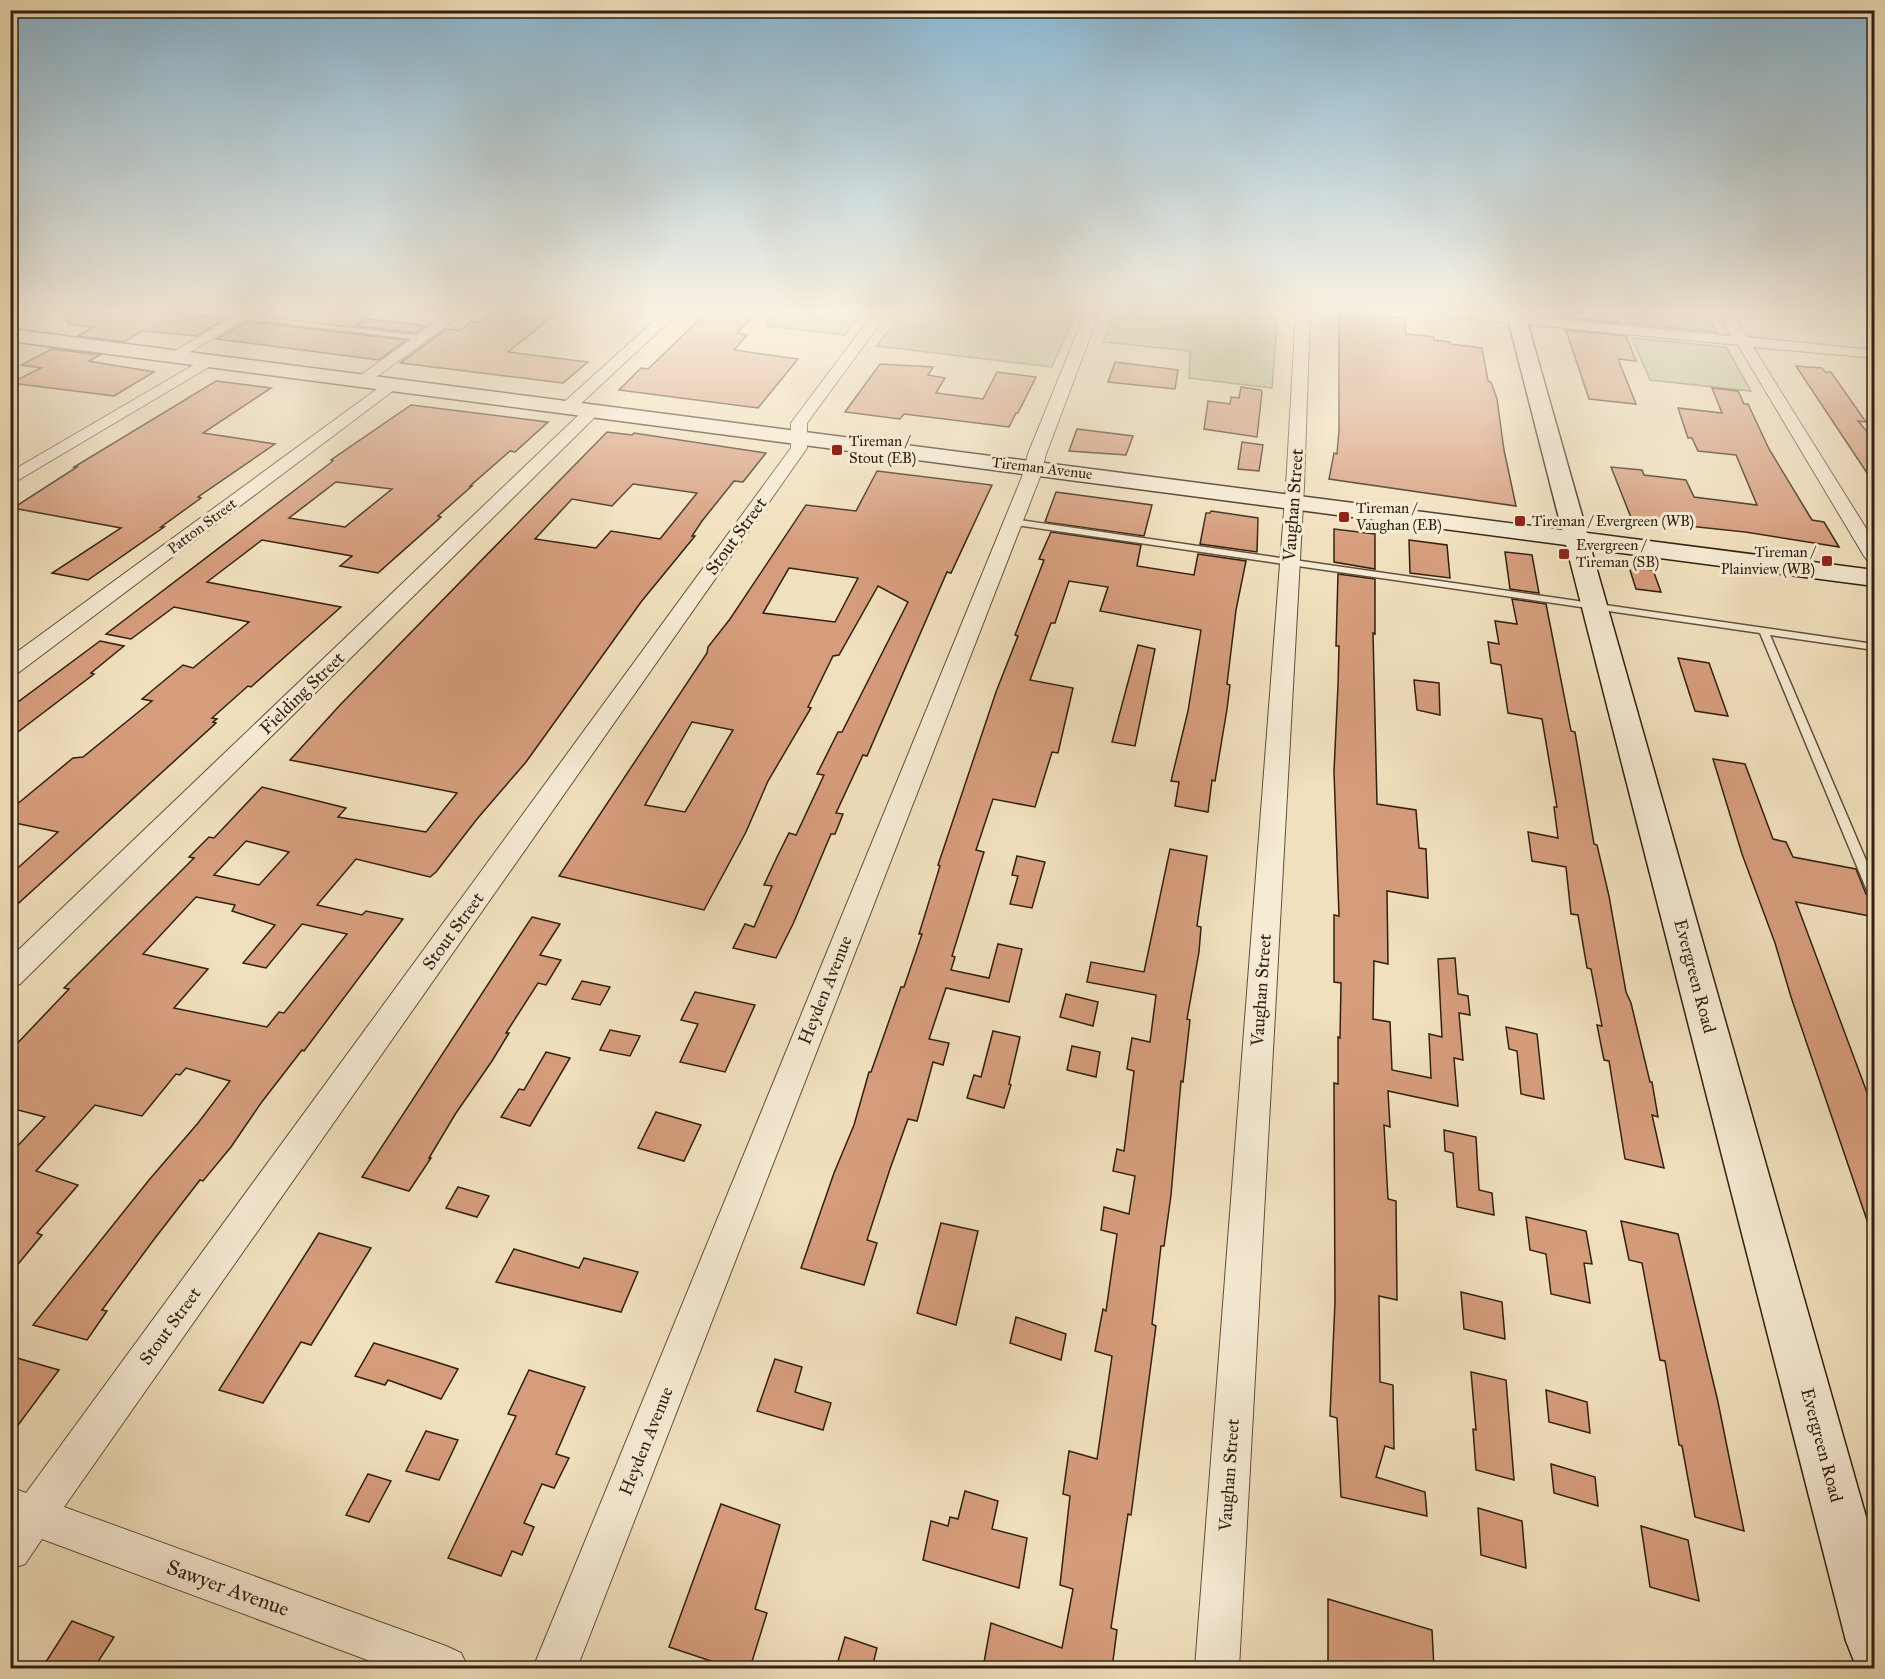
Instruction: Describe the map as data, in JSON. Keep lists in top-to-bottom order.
{
  "streets": {
    "street": [
      "Tireman Avenue",
      "Vaughan Street",
      "Patton Street",
      "Stout Street",
      "Fielding Street",
      "Evergreen Road",
      "Heyden Avenue",
      "Sawyer Avenue"
    ]
  },
  "crossings": [
    ["Tireman Avenue", "Vaughan Street"],
    ["Tireman Avenue", "Stout Street"],
    ["Tireman Avenue", "Fielding Street"],
    ["Tireman Avenue", "Evergreen Road"],
    ["Tireman Avenue", "Heyden Avenue"],
    ["Stout Street", "Sawyer Avenue"]
  ],
  "places": {
    "transit": [
      "Tireman / Stout (EB)",
      "Tireman / Vaughan (EB)",
      "Tireman / Evergreen (WB)",
      "Evergreen / Tireman (SB)",
      "Tireman / Plainview (WB)"
    ]
  }
}
